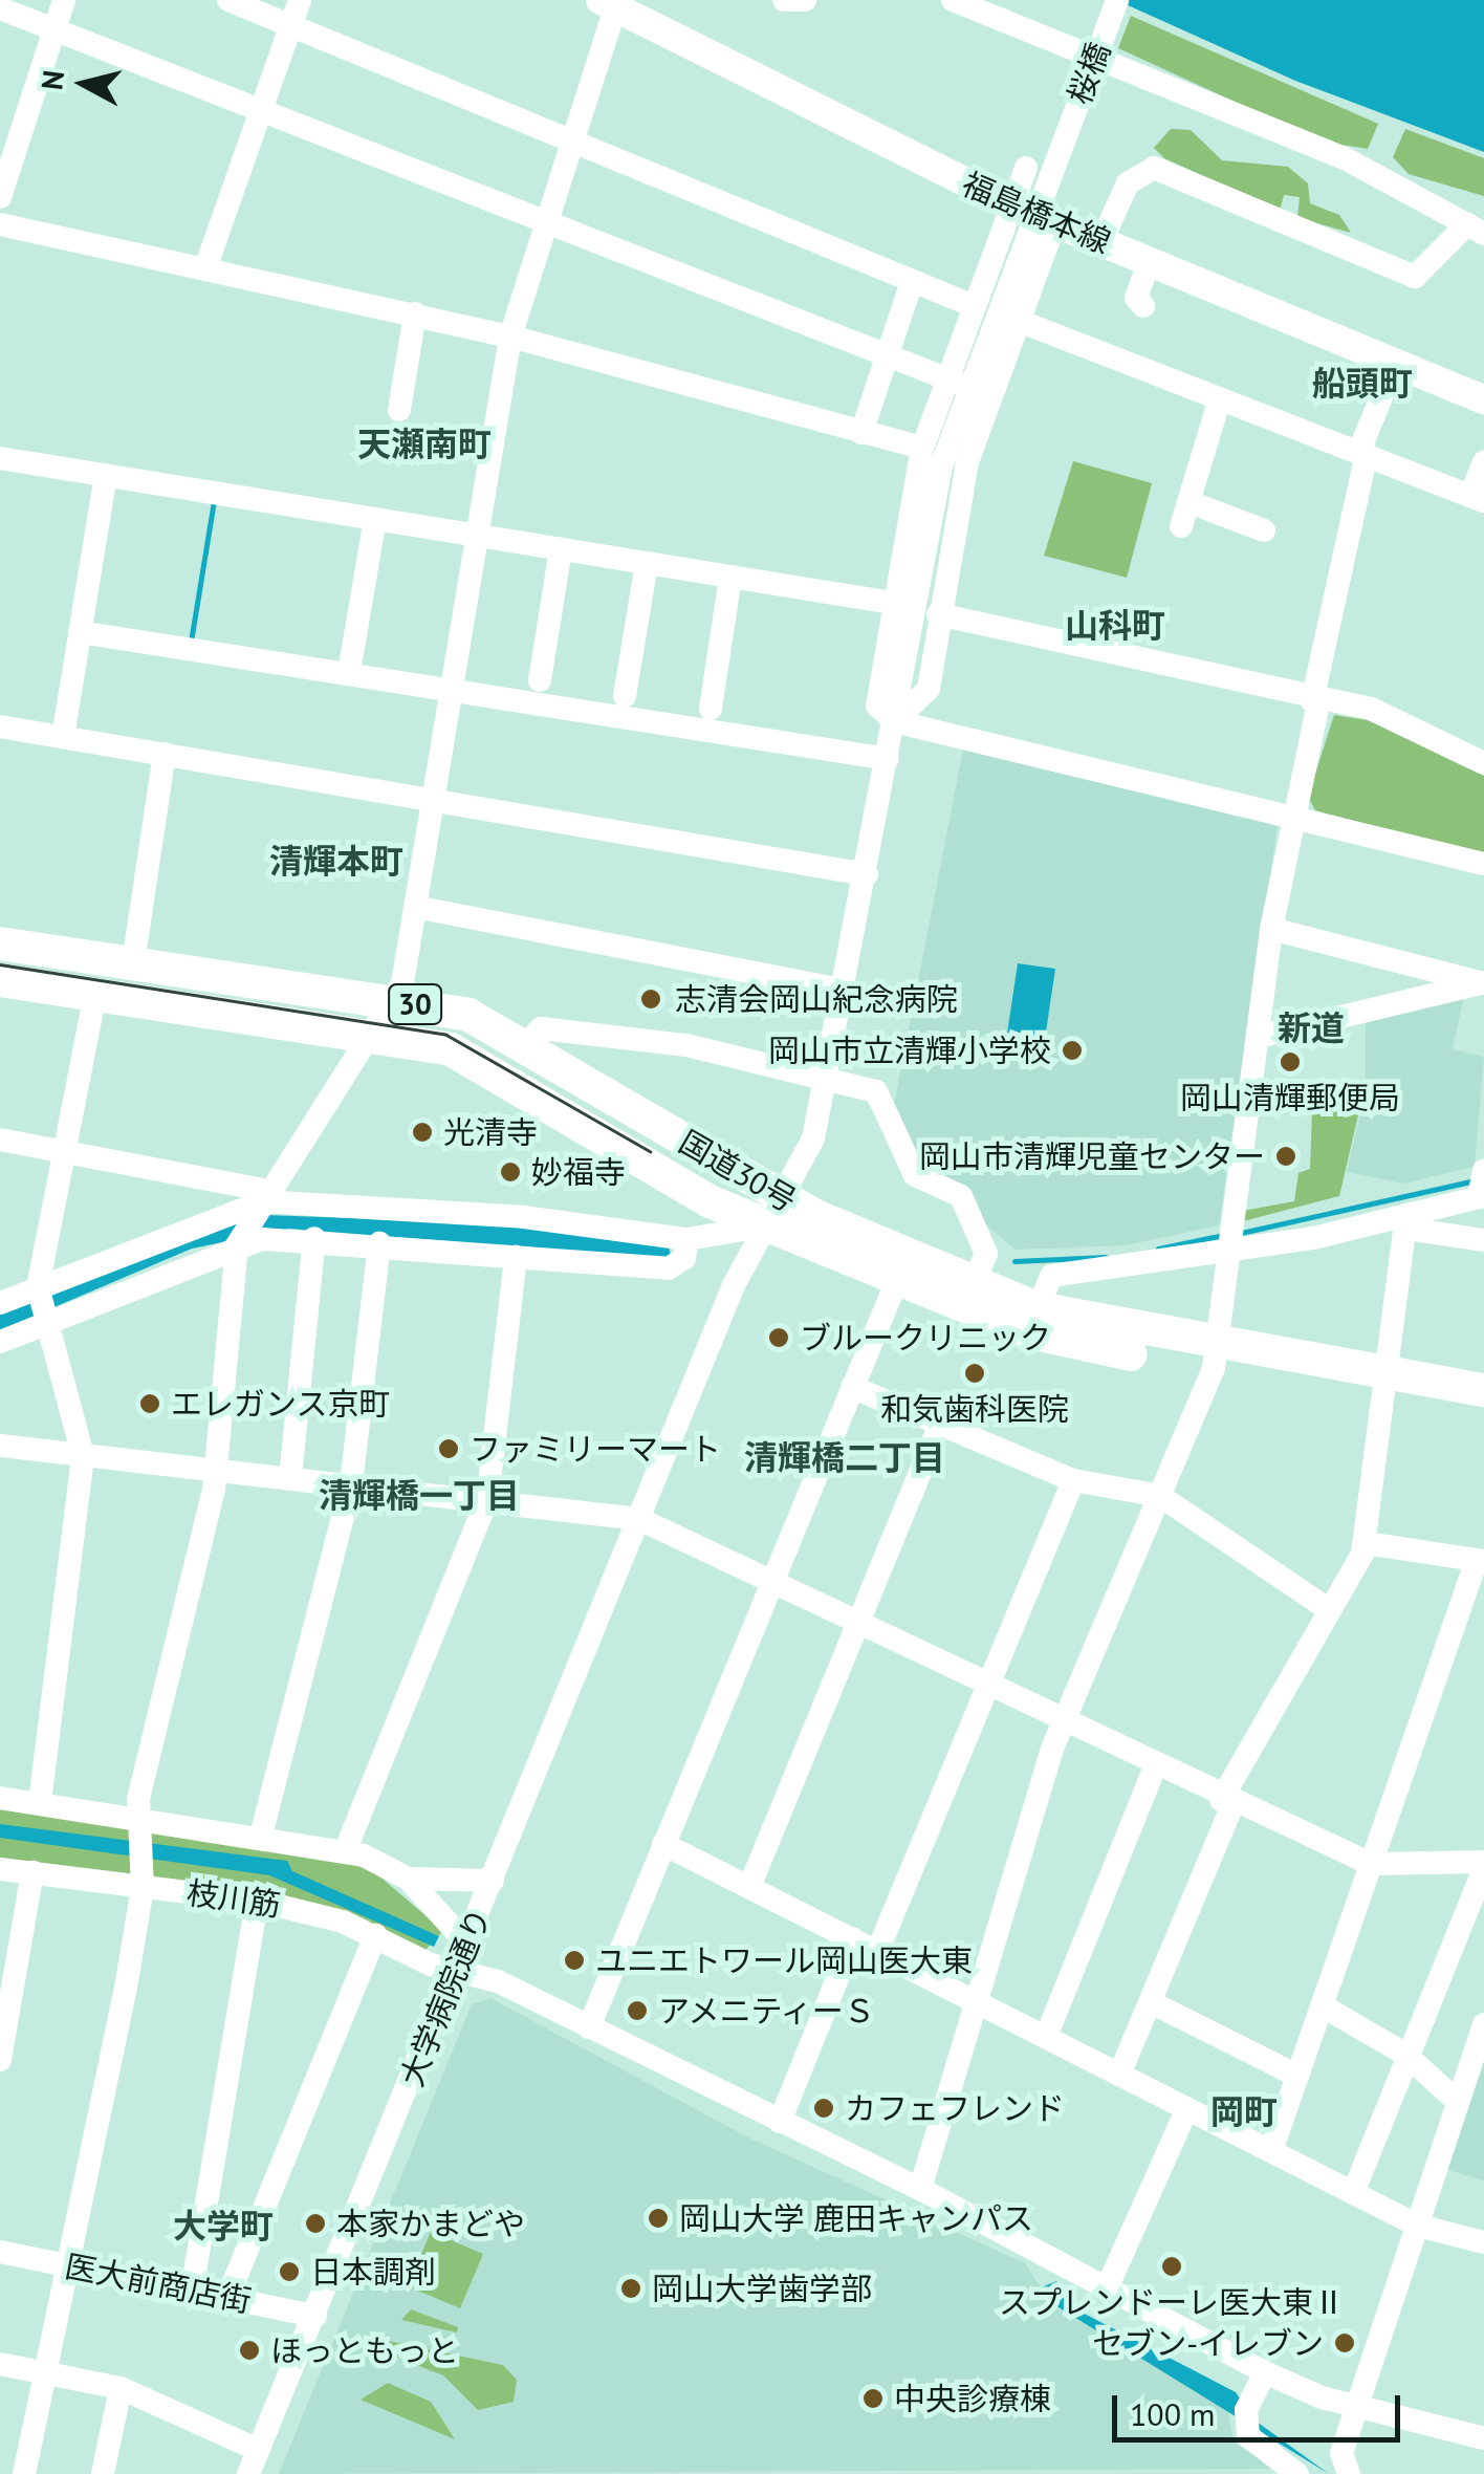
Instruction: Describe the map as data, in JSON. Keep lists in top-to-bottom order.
{
  "streets": {
    "highway": ["30", "国道30号"],
    "main road": ["福島橋本線"],
    "street": [
      "桜橋",
      "枝川筋",
      "大学病院通り",
      "医大前商店街"
    ]
  },
  "crossings": [
    ["桜橋", "福島橋本線"],
    ["国道30号", "大学病院通り"],
    ["枝川筋", "大学病院通り"],
    ["大学病院通り", "医大前商店街"]
  ],
  "districts": [
    "船頭町",
    "天瀬南町",
    "山科町",
    "清輝本町",
    "新道",
    "清輝橋二丁目",
    "清輝橋一丁目",
    "岡町",
    "大学町"
  ],
  "places": [
    "志清会岡山紀念病院",
    "岡山市立清輝小学校",
    "岡山清輝郵便局",
    "光清寺",
    "岡山市清輝児童センター",
    "妙福寺",
    "ブルークリニック",
    "和気歯科医院",
    "エレガンス京町",
    "ファミリーマート",
    "ユニエトワール岡山医大東",
    "アメニティーＳ",
    "カフェフレンド",
    "岡山大学 鹿田キャンパス",
    "本家かまどや",
    "スプレンドーレ医大東Ⅱ",
    "日本調剤",
    "岡山大学歯学部",
    "セブン-イレブン",
    "ほっともっと",
    "中央診療棟"
  ],
  "scale_bar": "100 m",
  "north": "left"
}
